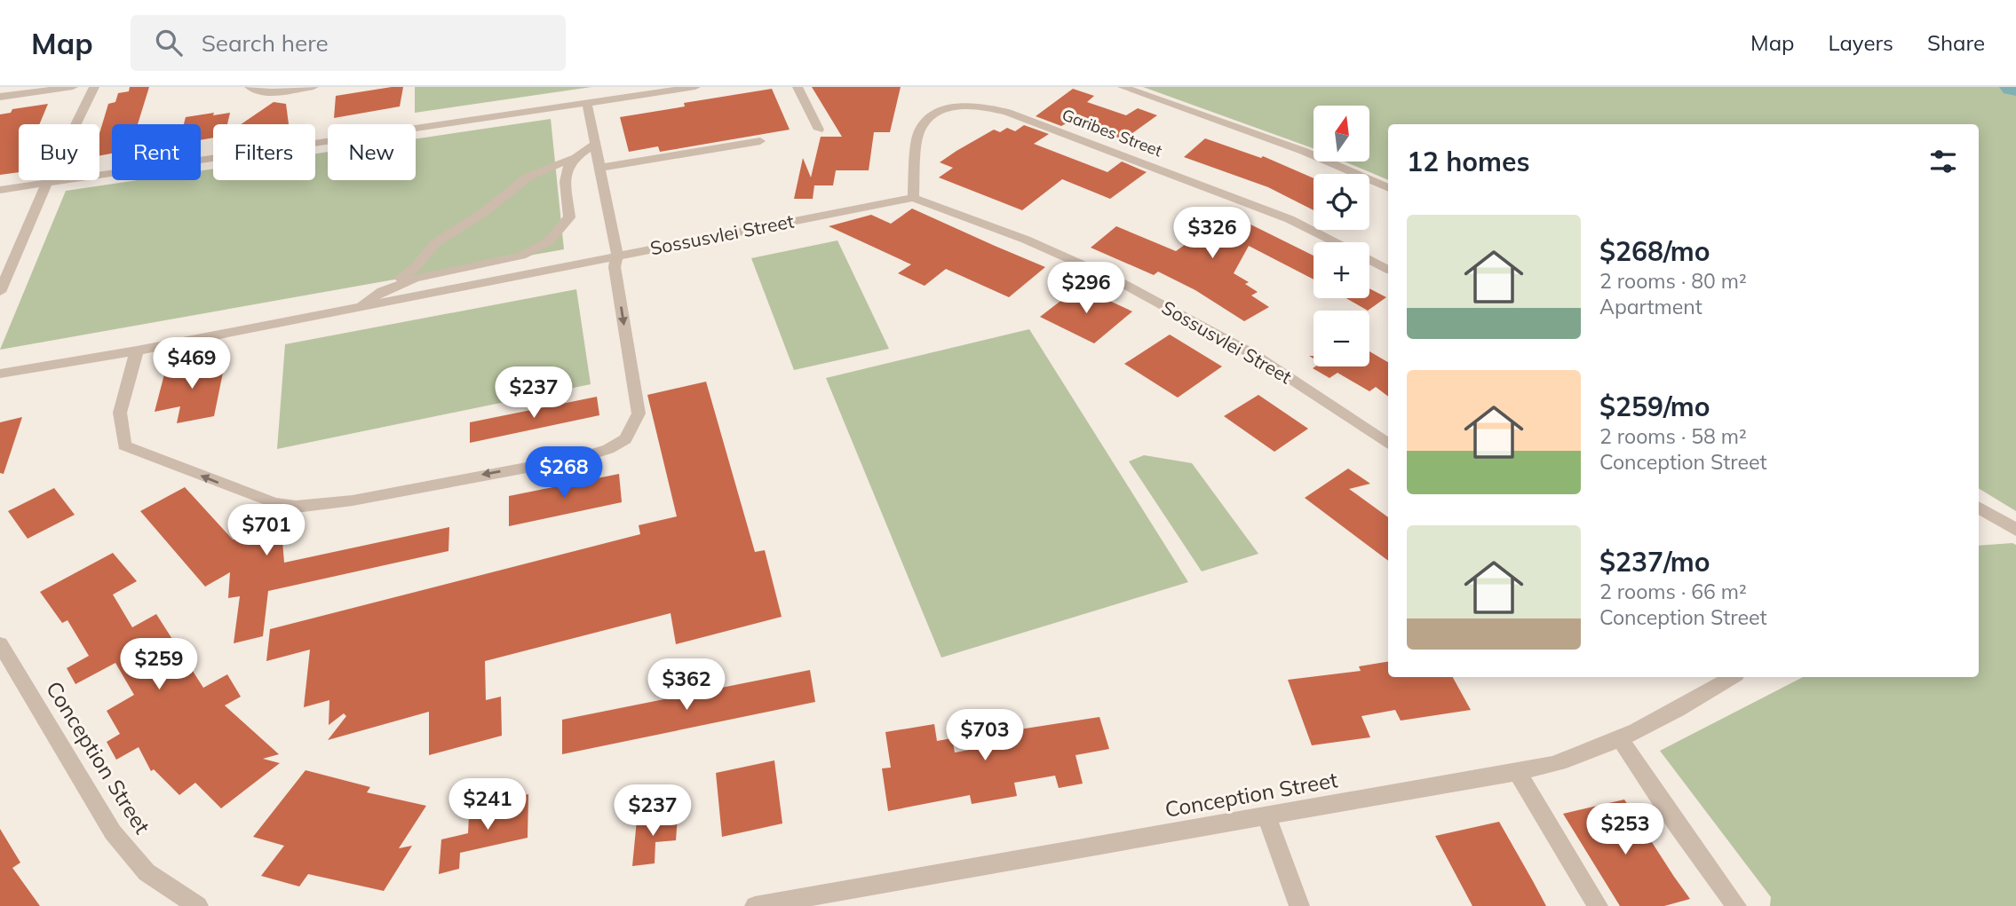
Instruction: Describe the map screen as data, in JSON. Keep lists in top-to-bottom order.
{
  "streets": {
    "street": ["Garibes Street", "Sossusvlei Street", "Conception Street"]
  },
  "crossings": [
    ["Garibes Street", "Sossusvlei Street"]
  ],
  "north": "top",
  "page": {
    "header": "Map",
    "search": "Search here",
    "nav": ["Map", "Layers", "Share"],
    "map_buttons": ["+", "−"],
    "chip": [
      "Buy",
      "Rent",
      "Filters",
      "New"
    ],
    "heading": "12 homes",
    "list": [
      {
        "name": "$268/mo",
        "note": "2 rooms · 80 m² · Apartment"
      },
      {
        "name": "$259/mo",
        "note": "2 rooms · 58 m² · Conception Street"
      },
      {
        "name": "$237/mo",
        "note": "2 rooms · 66 m² · Conception Street"
      }
    ],
    "price": [
      "$326",
      "$296",
      "$469",
      "$237",
      "$268",
      "$701",
      "$259",
      "$362",
      "$703",
      "$241",
      "$237",
      "$253"
    ]
  }
}
